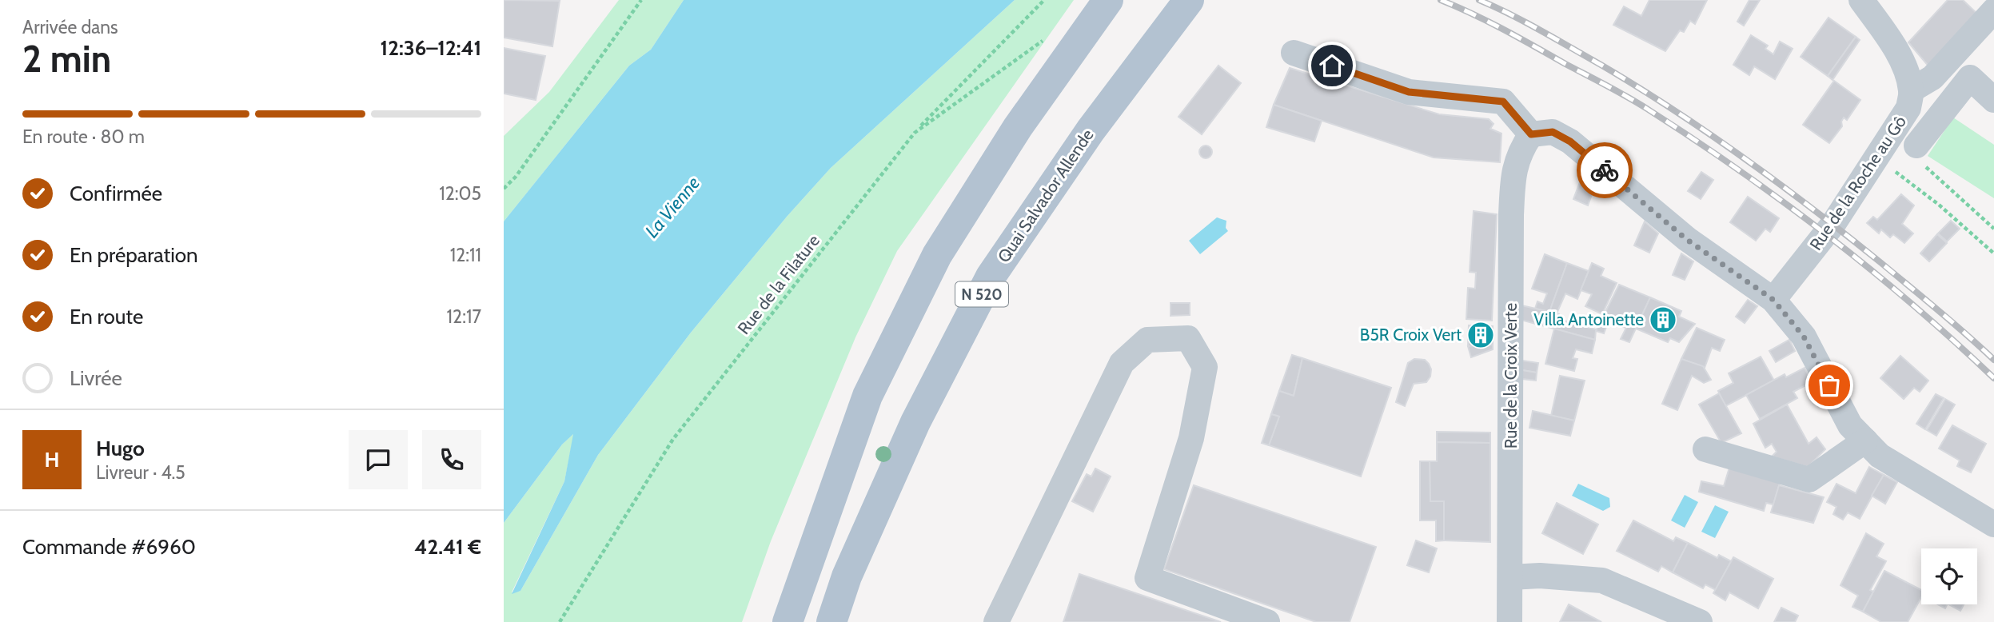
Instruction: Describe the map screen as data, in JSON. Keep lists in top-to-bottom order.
{
  "streets": {
    "main road": ["Quai Salvador Allende", "N 520"],
    "street": ["Rue de la Roche au Gô", "Rue de la Croix Verte"],
    "path": ["Rue de la Filature"]
  },
  "water": ["La Vienne"],
  "places": {
    "building": ["Villa Antoinette", "B5R Croix Vert"]
  },
  "page": {
    "heading": ["2 min", "Arrivée dans", "12:36–12:41"],
    "panel": [
      "Hugo",
      "Livreur · 4.5",
      "Commande #6960",
      "42.41 €"
    ],
    "bar": "En route · 80 m",
    "list": [
      ["Confirmée", "12:05"],
      ["En préparation", "12:11"],
      ["En route", "12:17"],
      "Livrée"
    ],
    "round": "H"
  }
}
